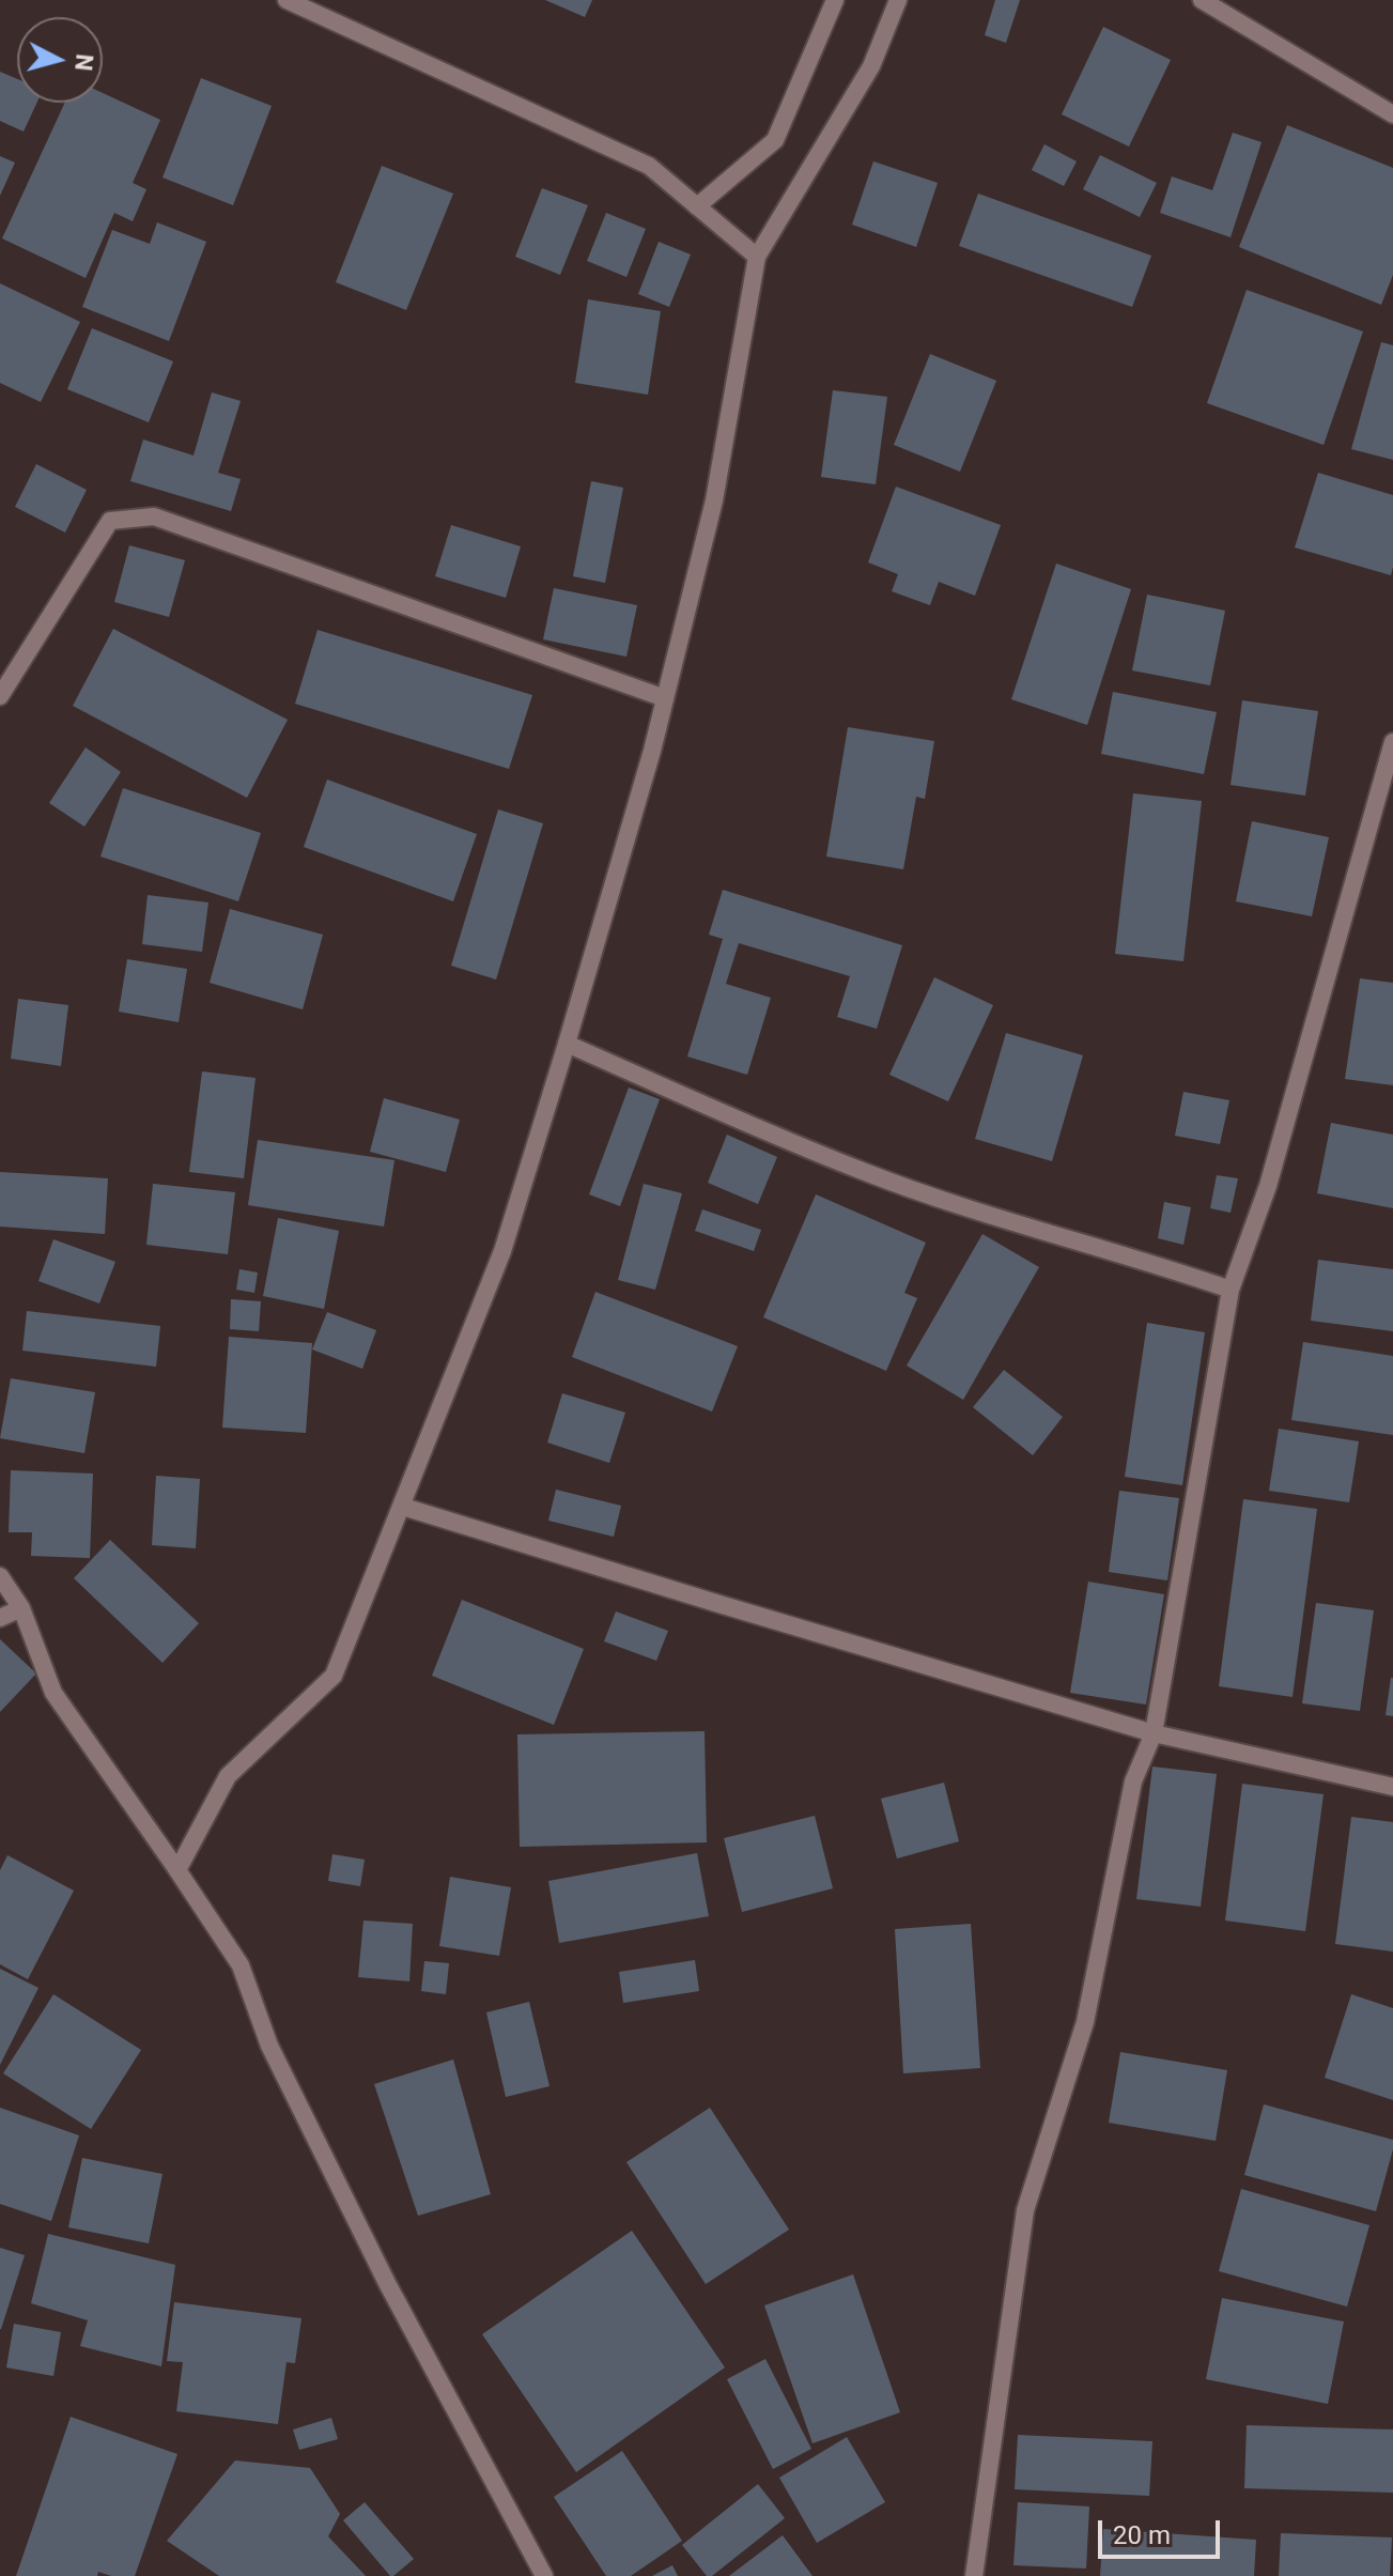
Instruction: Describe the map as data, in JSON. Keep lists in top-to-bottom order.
{
  "scale_bar": "20 m",
  "north": "right"
}
